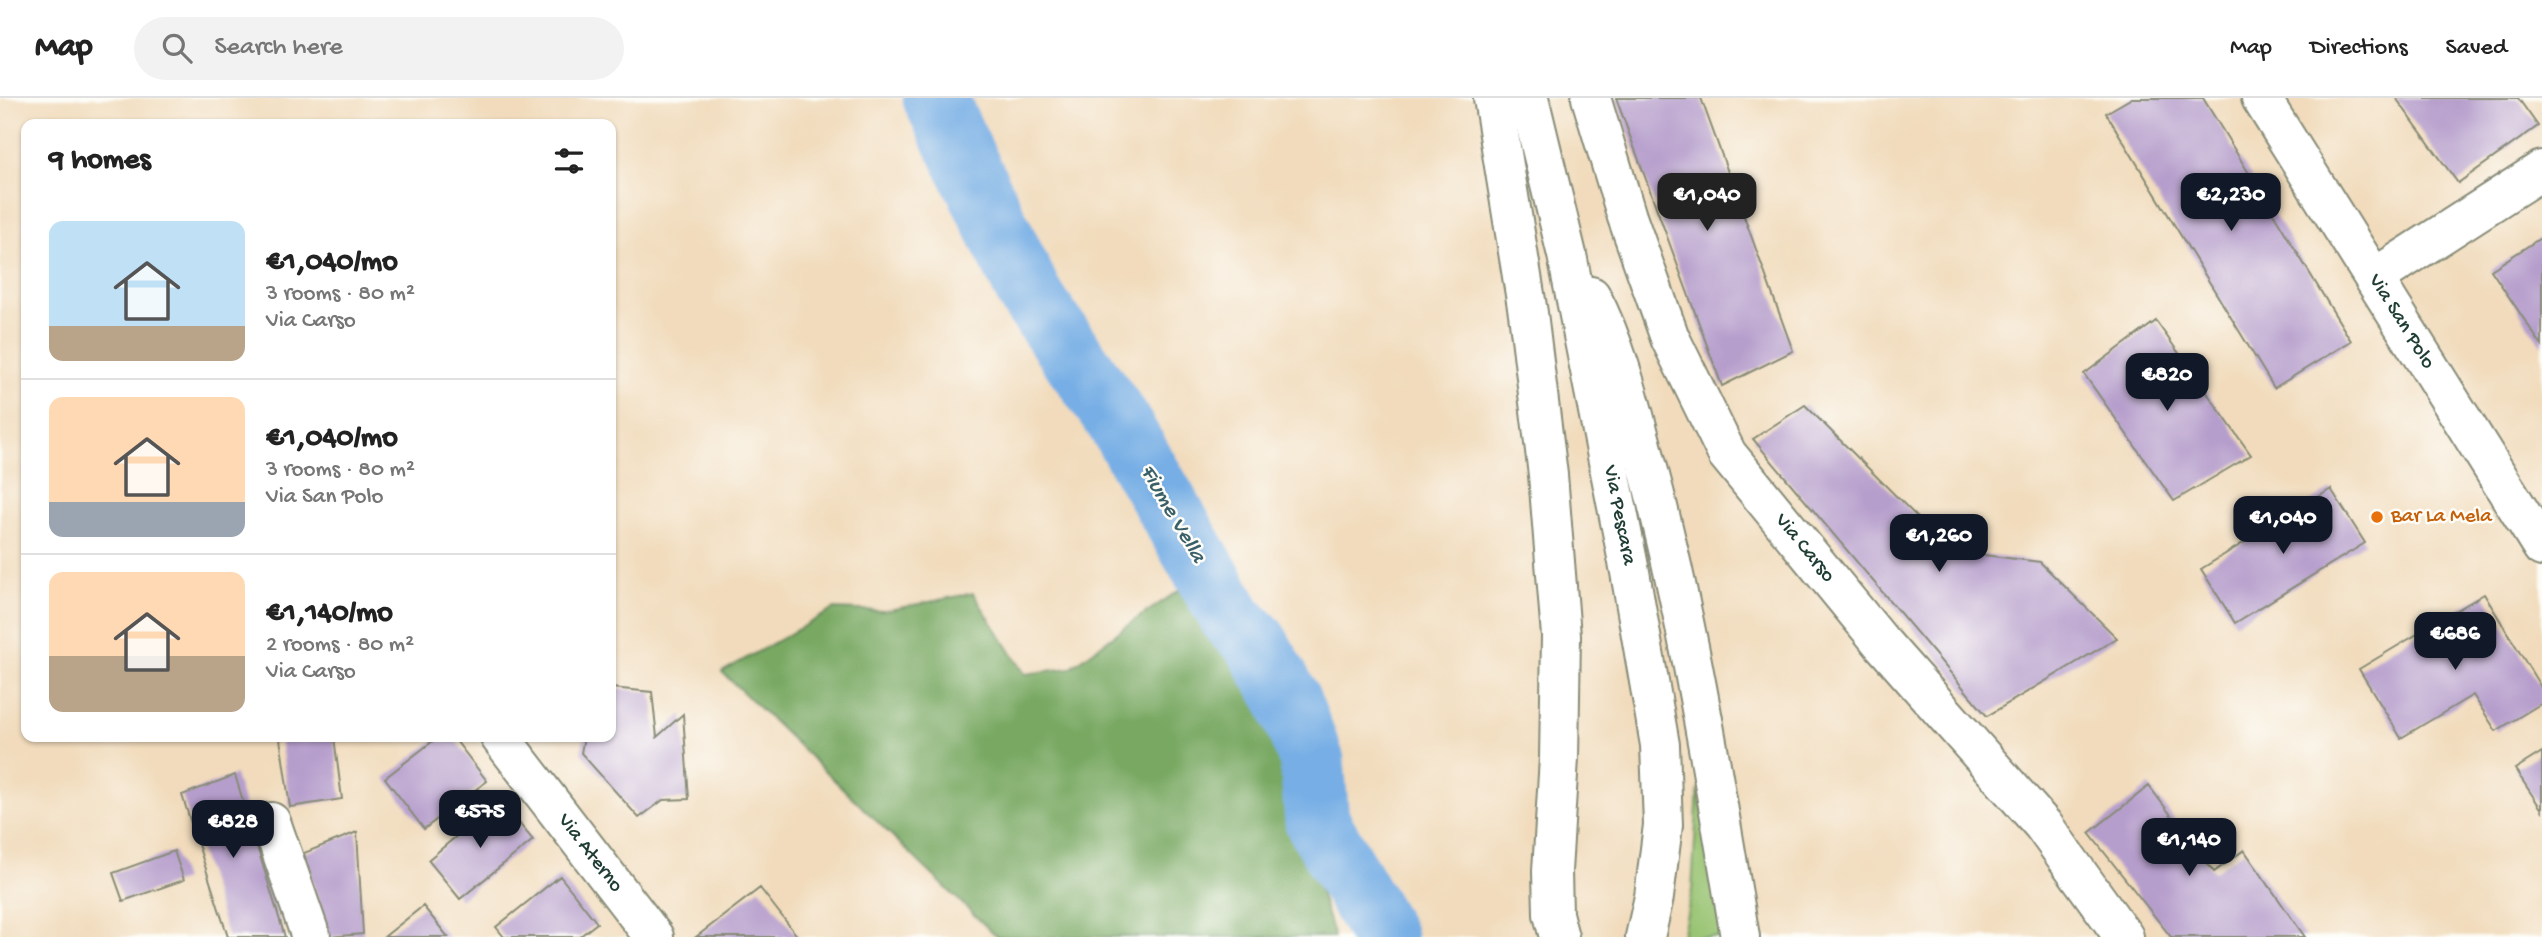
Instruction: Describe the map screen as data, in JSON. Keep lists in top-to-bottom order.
{
  "streets": {
    "street": [
      "Via San Polo",
      "Via Pescara",
      "Via Carso",
      "Via Aterno"
    ]
  },
  "water": ["Fiume Vella"],
  "places": ["Bar La Mela"],
  "page": {
    "header": "Map",
    "search": "Search here",
    "nav": ["Map", "Directions", "Saved"],
    "heading": "9 homes",
    "price": [
      "€1,040",
      "€2,230",
      "€820",
      "€1,040",
      "€1,260",
      "€686",
      "€575",
      "€828",
      "€1,140"
    ],
    "list": [
      {
        "name": "€1,040/mo",
        "note": "3 rooms · 80 m² · Via Carso"
      },
      {
        "name": "€1,040/mo",
        "note": "3 rooms · 80 m² · Via San Polo"
      },
      {
        "name": "€1,140/mo",
        "note": "2 rooms · 80 m² · Via Carso"
      }
    ]
  }
}
